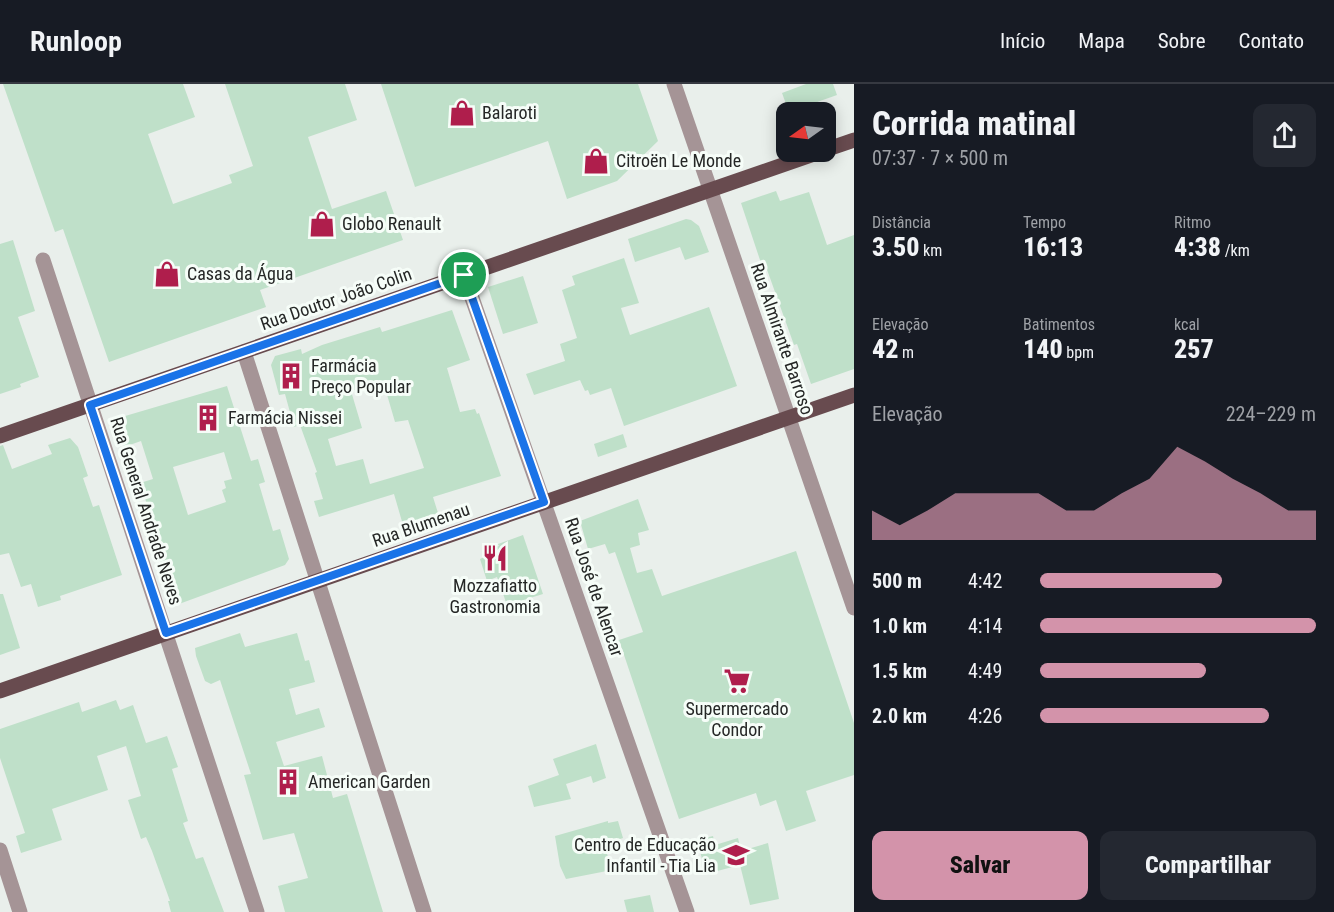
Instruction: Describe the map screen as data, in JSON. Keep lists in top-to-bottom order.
{
  "streets": {
    "main road": ["Rua Doutor João Colin", "Rua Blumenau"],
    "street": ["Rua Almirante Barroso", "Rua General Andrade Neves", "Rua José de Alencar"]
  },
  "crossings": [
    ["Rua Doutor João Colin", "Rua Almirante Barroso"],
    ["Rua Doutor João Colin", "Rua General Andrade Neves"],
    ["Rua Doutor João Colin", "Rua José de Alencar"],
    ["Rua Almirante Barroso", "Rua Blumenau"],
    ["Rua General Andrade Neves", "Rua Blumenau"],
    ["Rua Blumenau", "Rua José de Alencar"]
  ],
  "places": {
    "shop": [
      "Balaroti",
      "Citroën Le Monde",
      "Globo Renault",
      "Casas da Água"
    ],
    "building": ["Farmácia Preço Popular", "Farmácia Nissei", "American Garden"],
    "restaurant": ["Mozzafiatto Gastronomia"],
    "supermarket": ["Supermercado Condor"],
    "school or university": ["Centro de Educação Infantil - Tia Lia"]
  },
  "north": "left",
  "page": {
    "header": "Runloop",
    "nav": [
      "Início",
      "Mapa",
      "Sobre",
      "Contato"
    ],
    "heading": ["Corrida matinal", "07:37 · 7 × 500 m"],
    "stats": [
      ["Distância", "3.50 km"],
      ["Tempo", "16:13"],
      ["Ritmo", "4:38 /km"],
      ["Elevação", "42 m"],
      ["Batimentos", "140 bpm"],
      ["kcal", "257"]
    ],
    "chart": ["Elevação", "224–229 m"],
    "list": [
      {
        "name": "500 m",
        "note": "4:42"
      },
      {
        "name": "1.0 km",
        "note": "4:14"
      },
      {
        "name": "1.5 km",
        "note": "4:49"
      },
      {
        "name": "2.0 km",
        "note": "4:26"
      }
    ],
    "buttons": ["Salvar", "Compartilhar"]
  }
}
